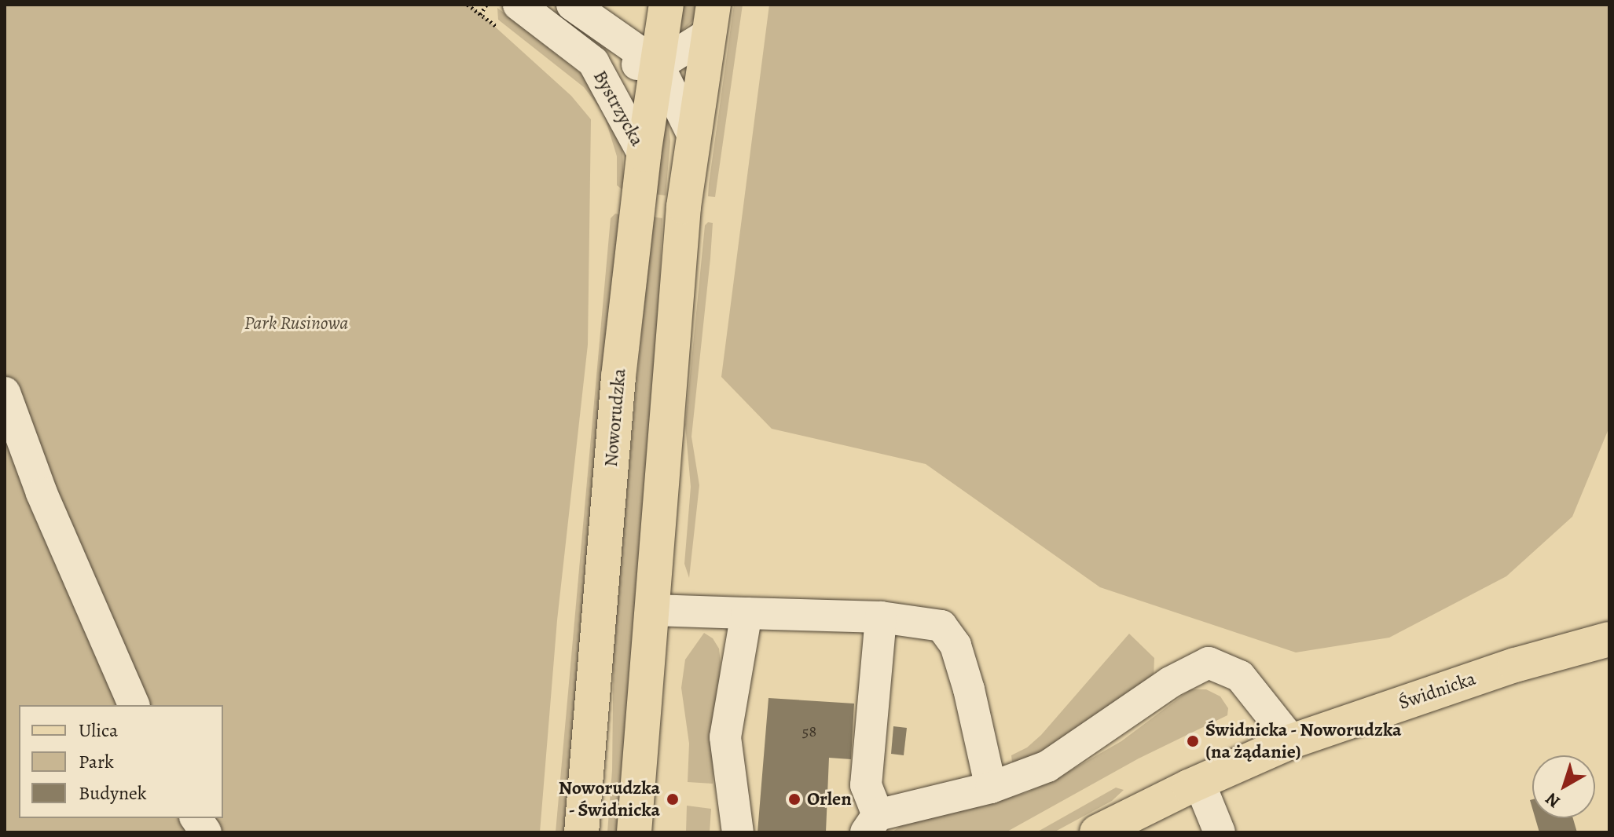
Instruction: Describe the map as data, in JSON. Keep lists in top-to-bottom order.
{
  "streets": {
    "main road": ["Noworudzka", "Świdnicka"],
    "street": ["Bystrzycka"]
  },
  "crossings": [
    ["Bystrzycka", "Noworudzka"]
  ],
  "parks": ["Park Rusinowa"],
  "places": ["Świdnicka - Noworudzka (na żądanie)", "Noworudzka - Świdnicka", "Orlen"],
  "house_numbers": ["58"],
  "legend": ["Ulica", "Park", "Budynek"],
  "north": "bottom left"
}
